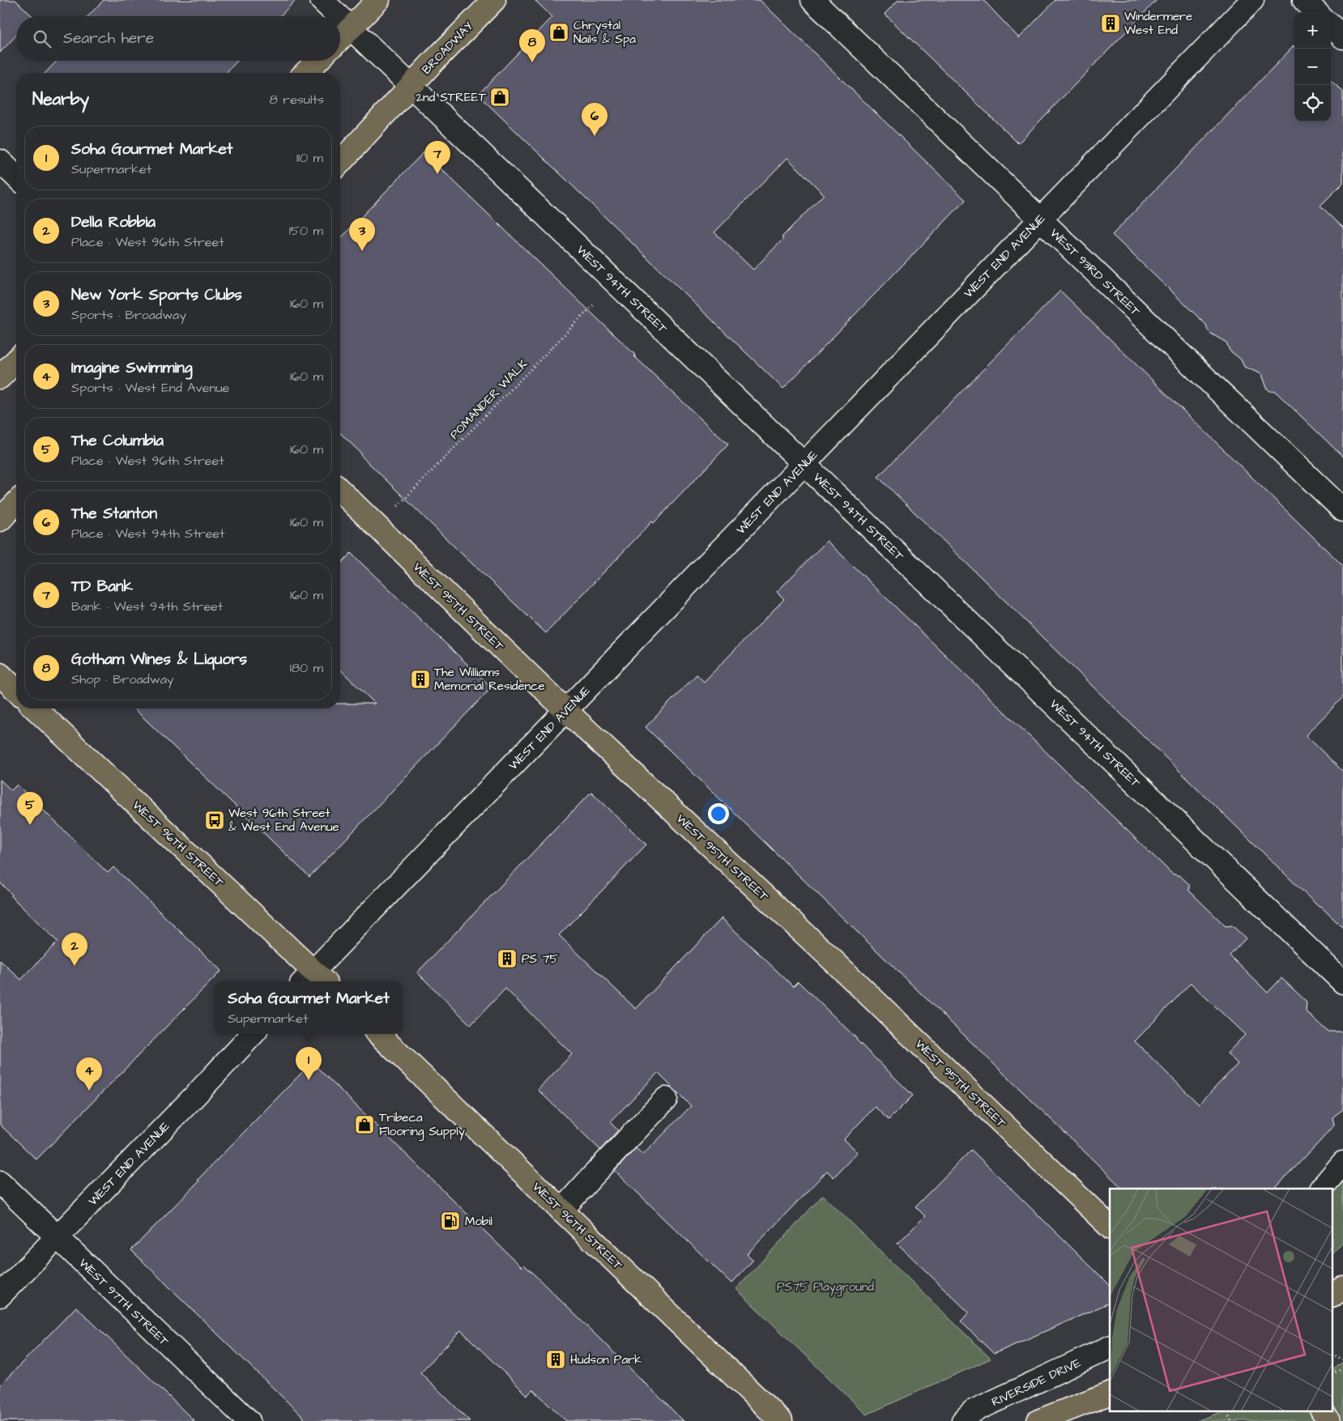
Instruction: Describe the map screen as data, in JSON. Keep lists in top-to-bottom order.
{
  "streets": {
    "main road": ["BROADWAY", "WEST 95TH STREET", "WEST 96TH STREET"],
    "street": [
      "WEST END AVENUE",
      "WEST 93RD STREET",
      "WEST 94TH STREET",
      "WEST 97TH STREET",
      "RIVERSIDE DRIVE"
    ],
    "path": ["POMANDER WALK"]
  },
  "crossings": [
    ["BROADWAY", "WEST 94TH STREET"],
    ["WEST END AVENUE", "WEST 93RD STREET"],
    ["WEST END AVENUE", "WEST 94TH STREET"],
    ["WEST END AVENUE", "WEST 95TH STREET"],
    ["WEST END AVENUE", "WEST 96TH STREET"],
    ["WEST END AVENUE", "WEST 97TH STREET"]
  ],
  "parks": ["PS75 Playground"],
  "places": {
    "building": [
      "Windermere West End",
      "The Williams Memorial Residence",
      "PS 75",
      "Hudson Park"
    ],
    "shop": ["Chrystal Nails & Spa", "2nd STREET", "Tribeca Flooring Supply"],
    "bus stop": ["West 96th Street & West End Avenue"],
    "fuel station": ["Mobil"]
  },
  "page": {
    "map_buttons": ["+", "−"],
    "search": "Search here",
    "pins": [
      "8",
      "6",
      "7",
      "3",
      "5",
      "2",
      "1",
      "4"
    ],
    "heading": ["Nearby", "8 results"],
    "list": [
      {
        "mark": "1",
        "name": "Soha Gourmet Market",
        "note": "Supermarket",
        "value": "110 m"
      },
      {
        "mark": "2",
        "name": "Della Robbia",
        "note": "Place · West 96th Street",
        "value": "150 m"
      },
      {
        "mark": "3",
        "name": "New York Sports Clubs",
        "note": "Sports · Broadway",
        "value": "160 m"
      },
      {
        "mark": "4",
        "name": "Imagine Swimming",
        "note": "Sports · West End Avenue",
        "value": "160 m"
      },
      {
        "mark": "5",
        "name": "The Columbia",
        "note": "Place · West 96th Street",
        "value": "160 m"
      },
      {
        "mark": "6",
        "name": "The Stanton",
        "note": "Place · West 94th Street",
        "value": "160 m"
      },
      {
        "mark": "7",
        "name": "TD Bank",
        "note": "Bank · West 94th Street",
        "value": "160 m"
      },
      {
        "mark": "8",
        "name": "Gotham Wines & Liquors",
        "note": "Shop · Broadway",
        "value": "180 m"
      }
    ],
    "popup": ["Soha Gourmet Market", "Supermarket"]
  }
}
